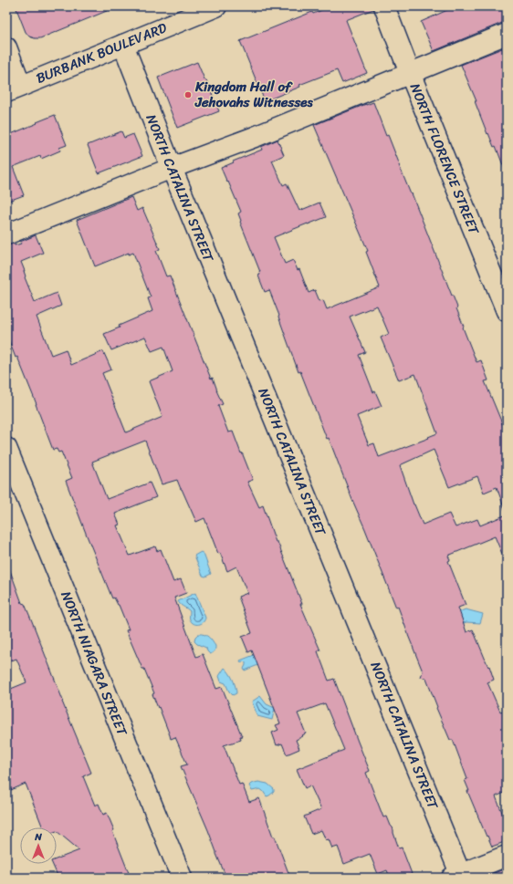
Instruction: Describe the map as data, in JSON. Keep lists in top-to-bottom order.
{
  "streets": {
    "street": [
      "BURBANK BOULEVARD",
      "NORTH FLORENCE STREET",
      "NORTH CATALINA STREET",
      "NORTH NIAGARA STREET"
    ]
  },
  "crossings": [
    ["BURBANK BOULEVARD", "NORTH CATALINA STREET"]
  ],
  "places": ["Kingdom Hall of Jehovahs Witnesses"],
  "north": "top"
}
